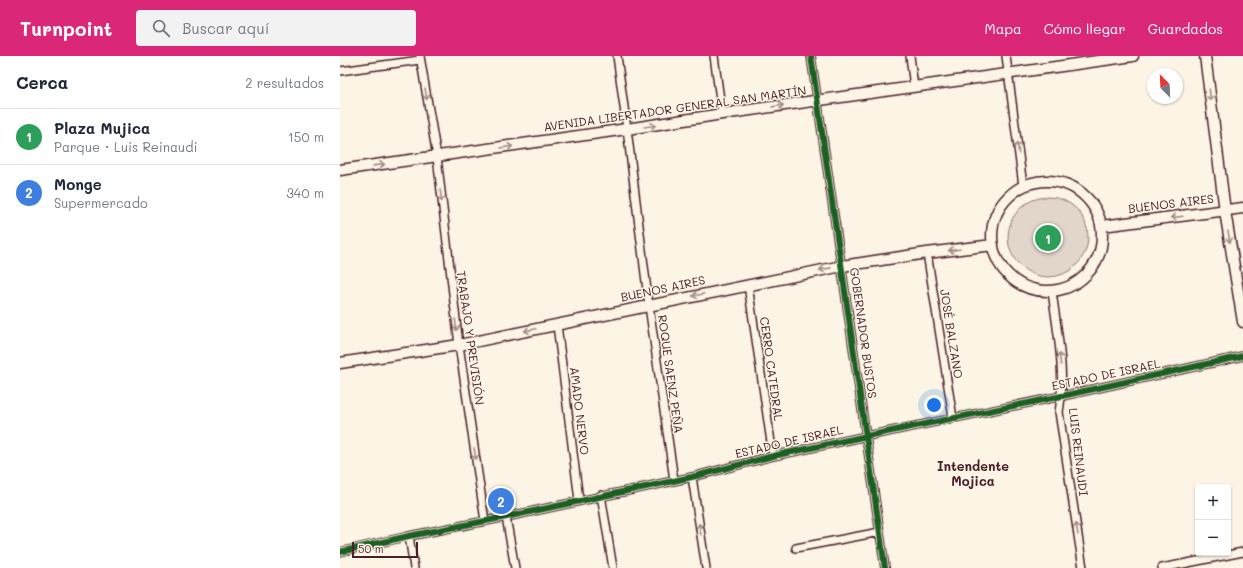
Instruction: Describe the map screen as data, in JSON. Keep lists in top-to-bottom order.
{
  "streets": {
    "main road": ["AVENIDA LIBERTADOR GENERAL SAN MARTÍN", "BUENOS AIRES"],
    "street": [
      "GOBERNADOR BUSTOS",
      "JOSÉ BALZANO",
      "TRABAJO Y PREVISIÓN",
      "CERRO CATEDRAL",
      "ROQUE SAENZ PEÑA",
      "ESTADO DE ISRAEL",
      "AMADO NERVO",
      "LUIS REINAUDI"
    ]
  },
  "crossings": [
    ["AVENIDA LIBERTADOR GENERAL SAN MARTÍN", "GOBERNADOR BUSTOS"],
    ["AVENIDA LIBERTADOR GENERAL SAN MARTÍN", "TRABAJO Y PREVISIÓN"],
    ["AVENIDA LIBERTADOR GENERAL SAN MARTÍN", "ROQUE SAENZ PEÑA"],
    ["BUENOS AIRES", "GOBERNADOR BUSTOS"],
    ["BUENOS AIRES", "JOSÉ BALZANO"],
    ["BUENOS AIRES", "TRABAJO Y PREVISIÓN"],
    ["BUENOS AIRES", "CERRO CATEDRAL"],
    ["BUENOS AIRES", "ROQUE SAENZ PEÑA"],
    ["BUENOS AIRES", "AMADO NERVO"],
    ["BUENOS AIRES", "LUIS REINAUDI"],
    ["GOBERNADOR BUSTOS", "ESTADO DE ISRAEL"],
    ["JOSÉ BALZANO", "ESTADO DE ISRAEL"],
    ["TRABAJO Y PREVISIÓN", "ESTADO DE ISRAEL"],
    ["CERRO CATEDRAL", "ESTADO DE ISRAEL"],
    ["ROQUE SAENZ PEÑA", "ESTADO DE ISRAEL"],
    ["ESTADO DE ISRAEL", "AMADO NERVO"],
    ["ESTADO DE ISRAEL", "LUIS REINAUDI"]
  ],
  "one_way": [
    "AVENIDA LIBERTADOR GENERAL SAN MARTÍN",
    "BUENOS AIRES",
    "TRABAJO Y PREVISIÓN",
    "LUIS REINAUDI"
  ],
  "districts": ["Intendente Mojica"],
  "scale_bar": "50 m",
  "north": "top left",
  "page": {
    "header": "Turnpoint",
    "search": "Buscar aquí",
    "nav": ["Mapa", "Cómo llegar", "Guardados"],
    "heading": ["Cerca", "2 resultados"],
    "list": [
      {
        "mark": "1",
        "name": "Plaza Mujica",
        "note": "Parque · Luis Reinaudi",
        "value": "150 m"
      },
      {
        "mark": "2",
        "name": "Monge",
        "note": "Supermercado",
        "value": "340 m"
      }
    ],
    "pins": ["1", "2"],
    "map_buttons": ["+", "−"],
    "scale": "50 m"
  }
}
